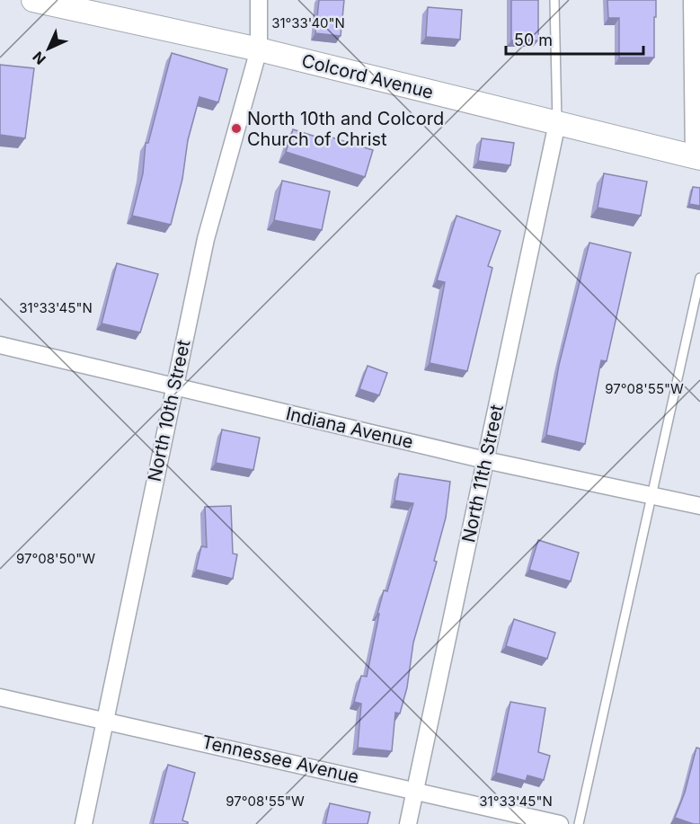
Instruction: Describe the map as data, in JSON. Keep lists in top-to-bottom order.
{
  "streets": {
    "street": [
      "Colcord Avenue",
      "North 10th Street",
      "Indiana Avenue",
      "North 11th Street",
      "Tennessee Avenue"
    ]
  },
  "crossings": [
    ["Colcord Avenue", "North 10th Street"],
    ["Colcord Avenue", "North 11th Street"],
    ["North 10th Street", "Indiana Avenue"],
    ["North 10th Street", "Tennessee Avenue"],
    ["Indiana Avenue", "North 11th Street"],
    ["North 11th Street", "Tennessee Avenue"]
  ],
  "places": ["North 10th and Colcord Church of Christ"],
  "scale_bar": "50 m",
  "north": "bottom left",
  "coordinates": [
    "31°33'40\"N",
    "31°33'45\"N",
    "97°08'55\"W",
    "97°08'50\"W"
  ]
}
